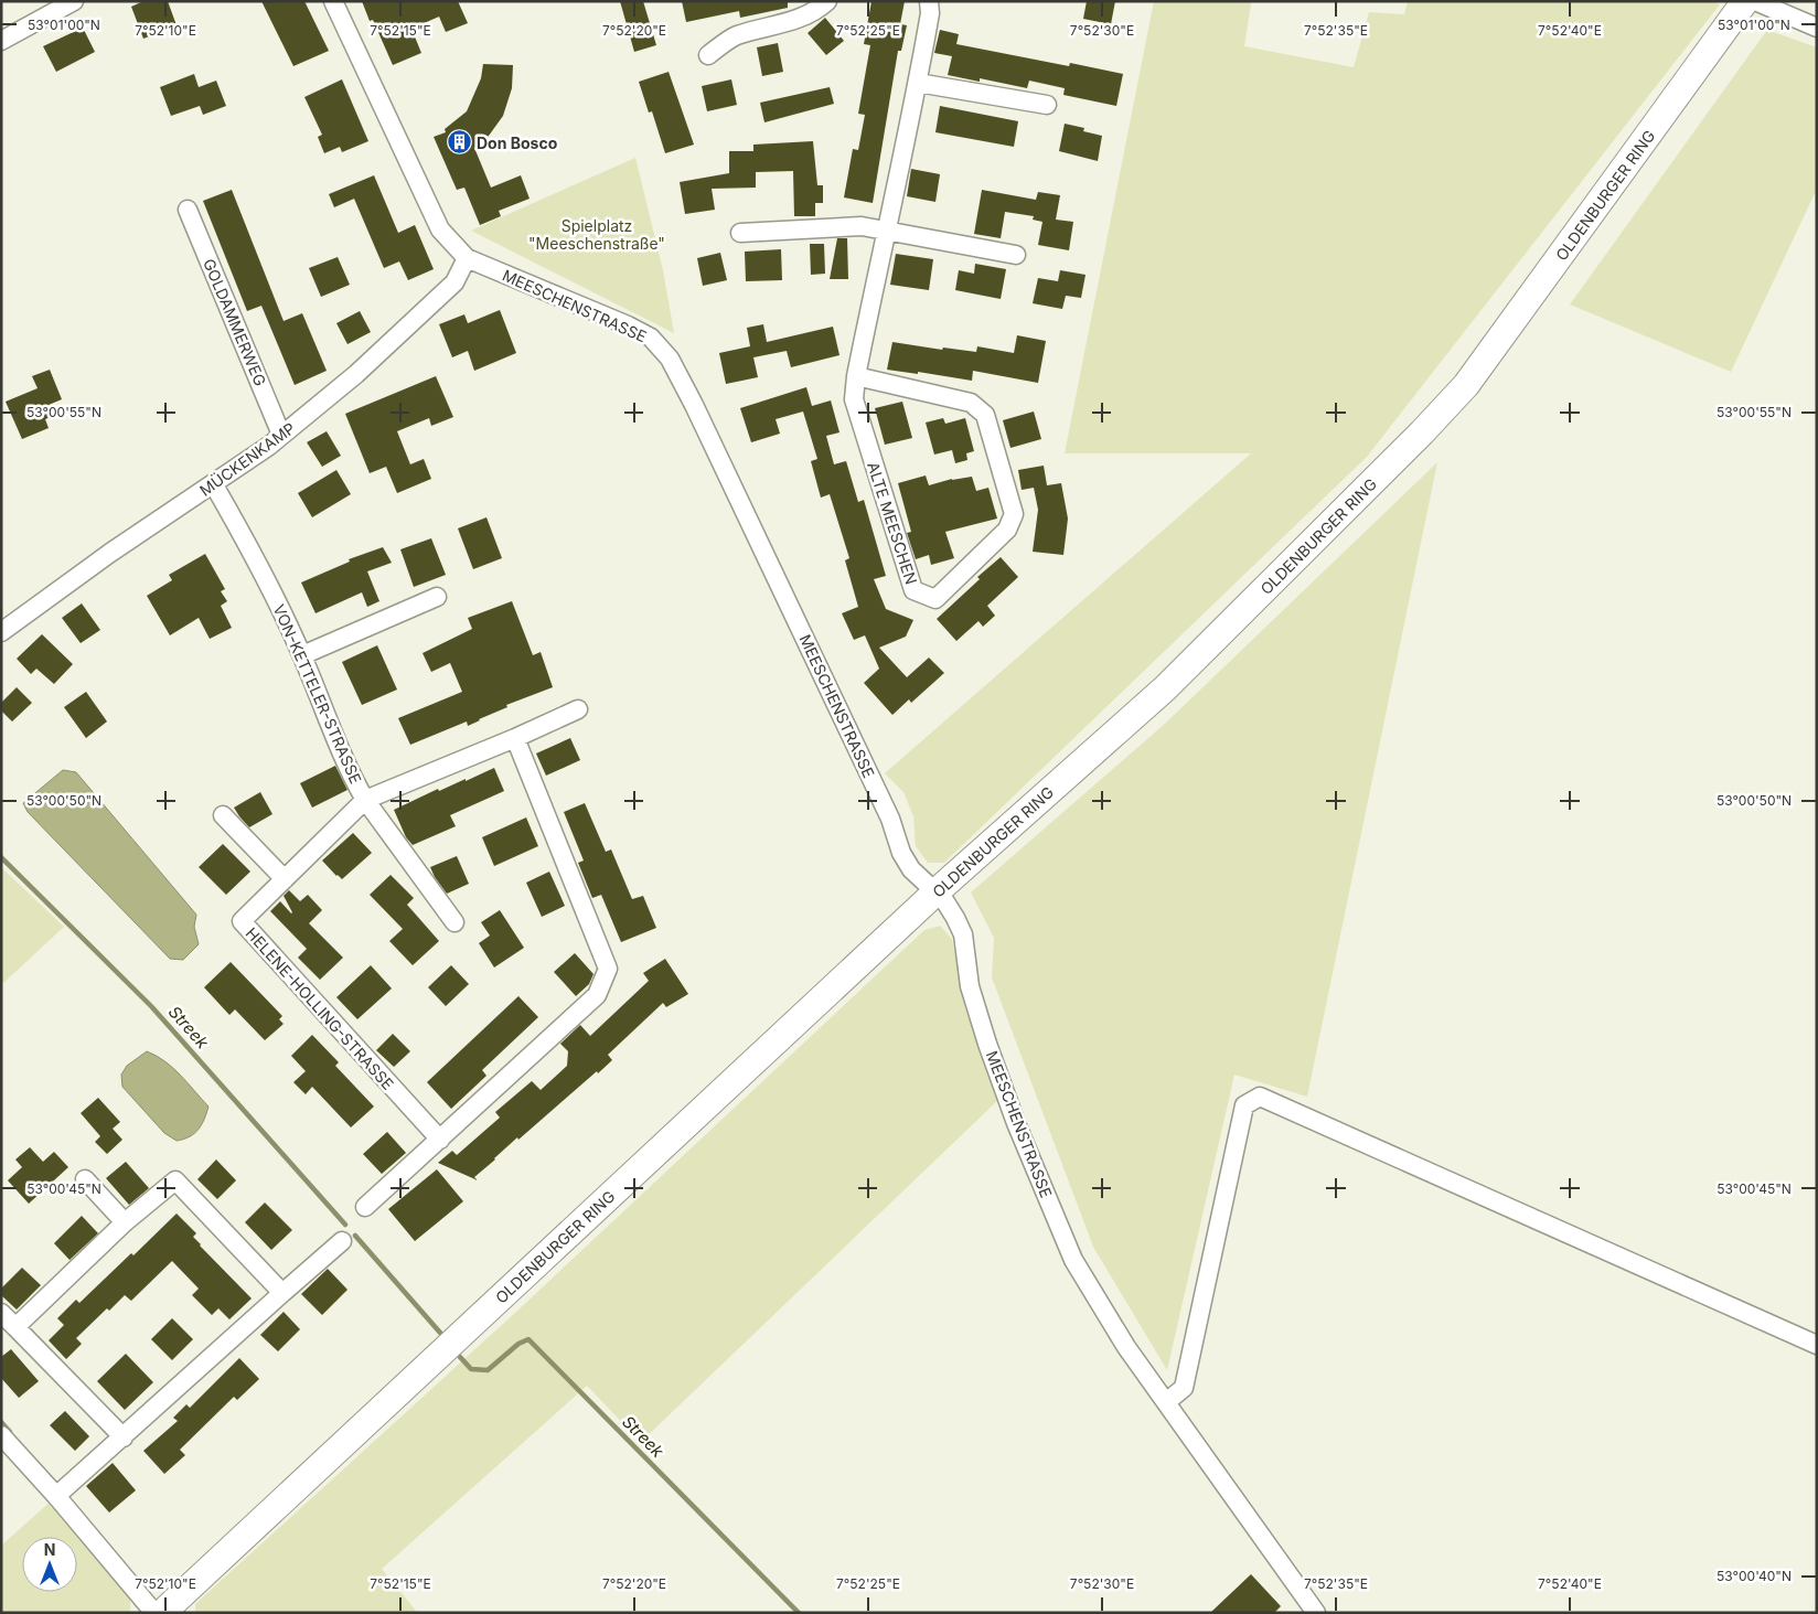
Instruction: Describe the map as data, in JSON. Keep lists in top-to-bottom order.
{
  "streets": {
    "main road": ["OLDENBURGER RING"],
    "street": [
      "MEESCHENSTRASSE",
      "GOLDAMMERWEG",
      "MÜCKENKAMP",
      "ALTE MEESCHEN",
      "VON-KETTELER-STRASSE",
      "HELENE-HOLLING-STRASSE"
    ]
  },
  "crossings": [
    ["OLDENBURGER RING", "MEESCHENSTRASSE"],
    ["MEESCHENSTRASSE", "MÜCKENKAMP"],
    ["GOLDAMMERWEG", "MÜCKENKAMP"],
    ["MÜCKENKAMP", "VON-KETTELER-STRASSE"],
    ["VON-KETTELER-STRASSE", "HELENE-HOLLING-STRASSE"]
  ],
  "water": ["Streek"],
  "parks": ["Spielplatz \"Meeschenstraße\""],
  "places": {
    "building": ["Don Bosco"]
  },
  "north": "top",
  "coordinates": [
    "53°01'00\"N",
    "7°52'10\"E",
    "7°52'15\"E",
    "7°52'20\"E",
    "7°52'25\"E",
    "7°52'30\"E",
    "7°52'35\"E",
    "7°52'40\"E",
    "53°00'55\"N",
    "53°00'50\"N",
    "53°00'45\"N",
    "53°00'40\"N"
  ]
}
